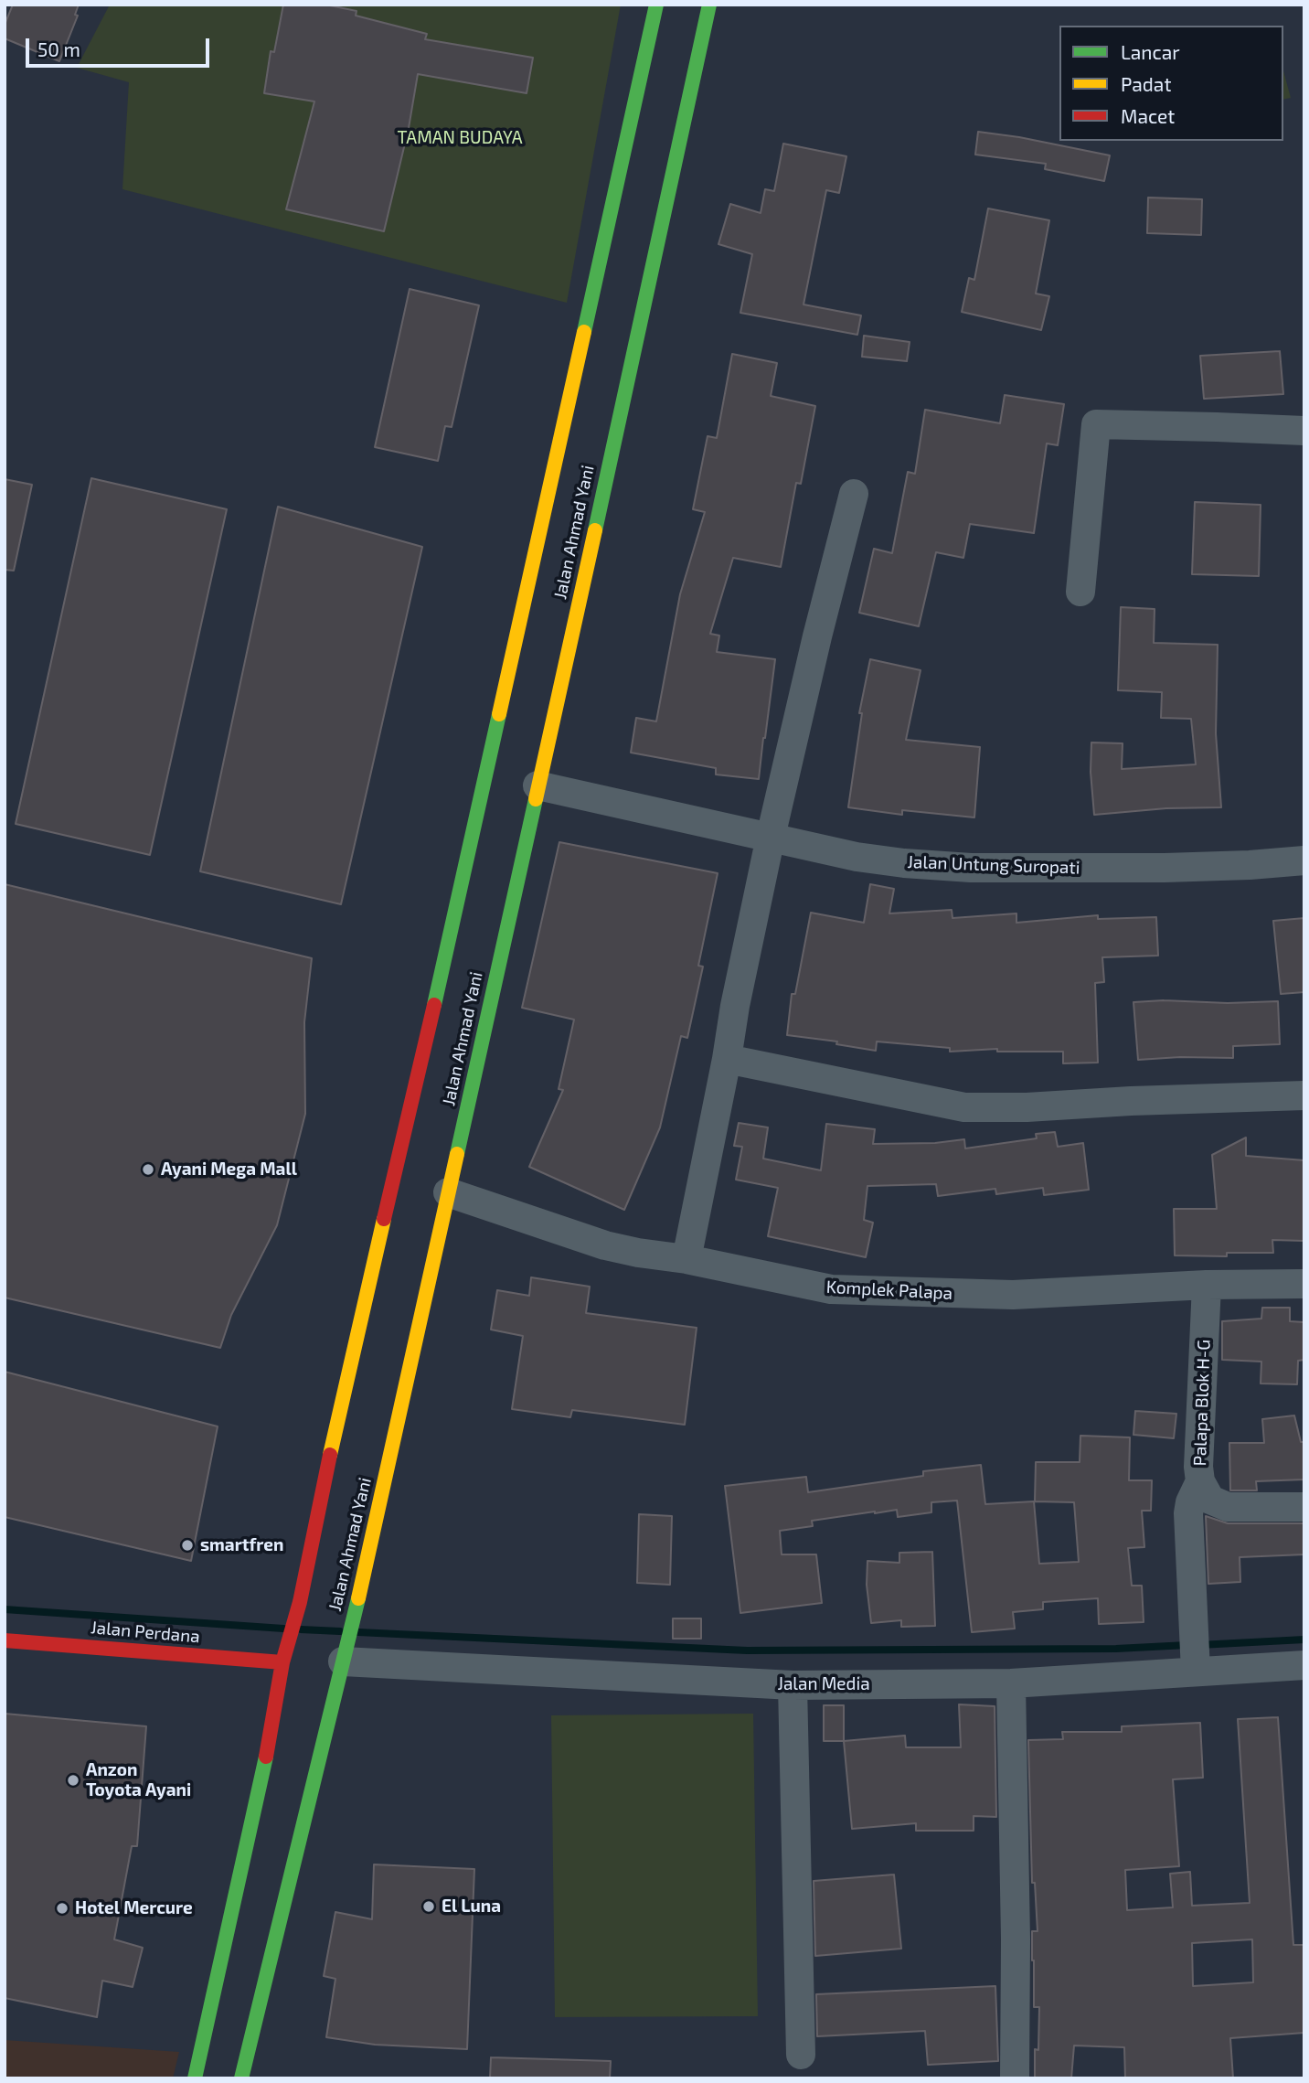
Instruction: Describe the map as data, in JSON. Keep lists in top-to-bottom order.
{
  "streets": {
    "main road": ["Jalan Ahmad Yani", "Jalan Perdana"],
    "street": [
      "Jalan Untung Suropati",
      "Komplek Palapa",
      "Palapa Blok H-G",
      "Jalan Media"
    ]
  },
  "crossings": [
    ["Jalan Ahmad Yani", "Jalan Untung Suropati"],
    ["Jalan Ahmad Yani", "Komplek Palapa"],
    ["Jalan Ahmad Yani", "Jalan Perdana"],
    ["Jalan Ahmad Yani", "Jalan Media"],
    ["Komplek Palapa", "Palapa Blok H-G"]
  ],
  "parks": ["TAMAN BUDAYA"],
  "places": [
    "Ayani Mega Mall",
    "smartfren",
    "Anzon Toyota Ayani",
    "El Luna",
    "Hotel Mercure"
  ],
  "legend": ["Lancar", "Padat", "Macet"],
  "scale_bar": "50 m"
}
